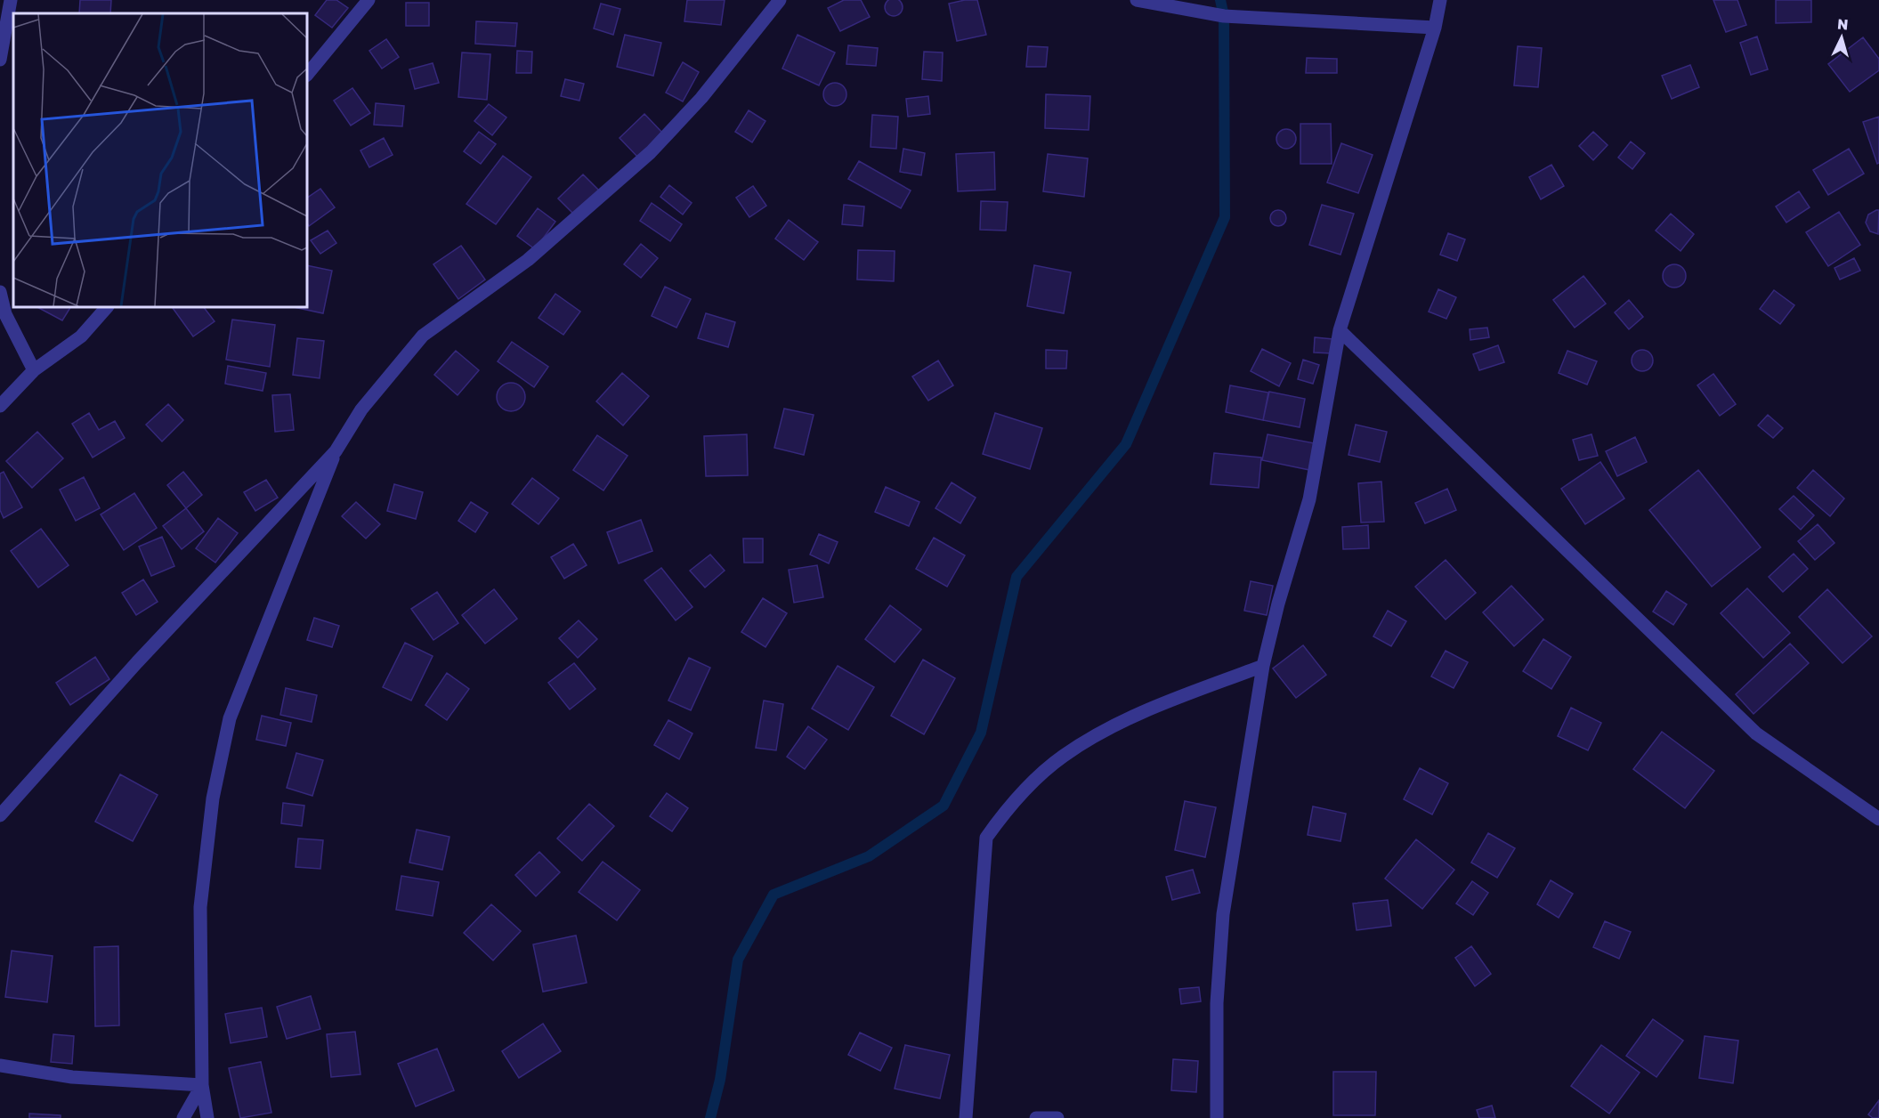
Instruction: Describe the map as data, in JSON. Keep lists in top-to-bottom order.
{
  "north": "top"
}
